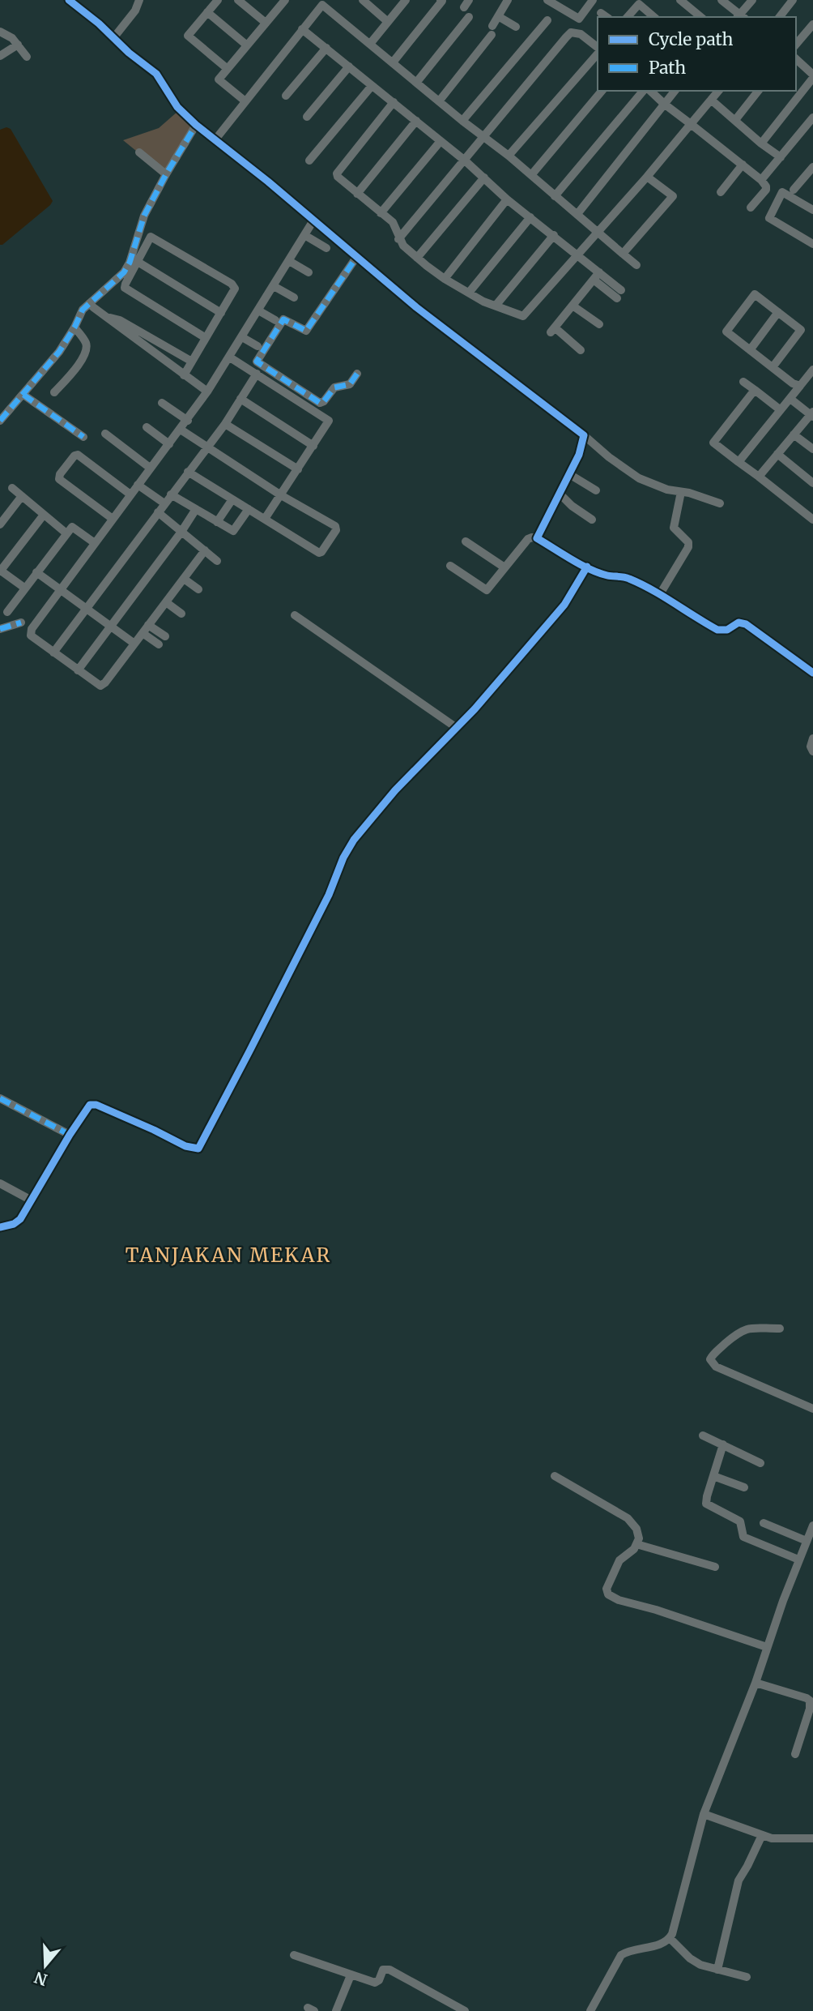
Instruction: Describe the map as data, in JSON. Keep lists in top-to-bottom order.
{
  "districts": ["TANJAKAN MEKAR"],
  "legend": ["Cycle path", "Path"],
  "north": "bottom"
}
